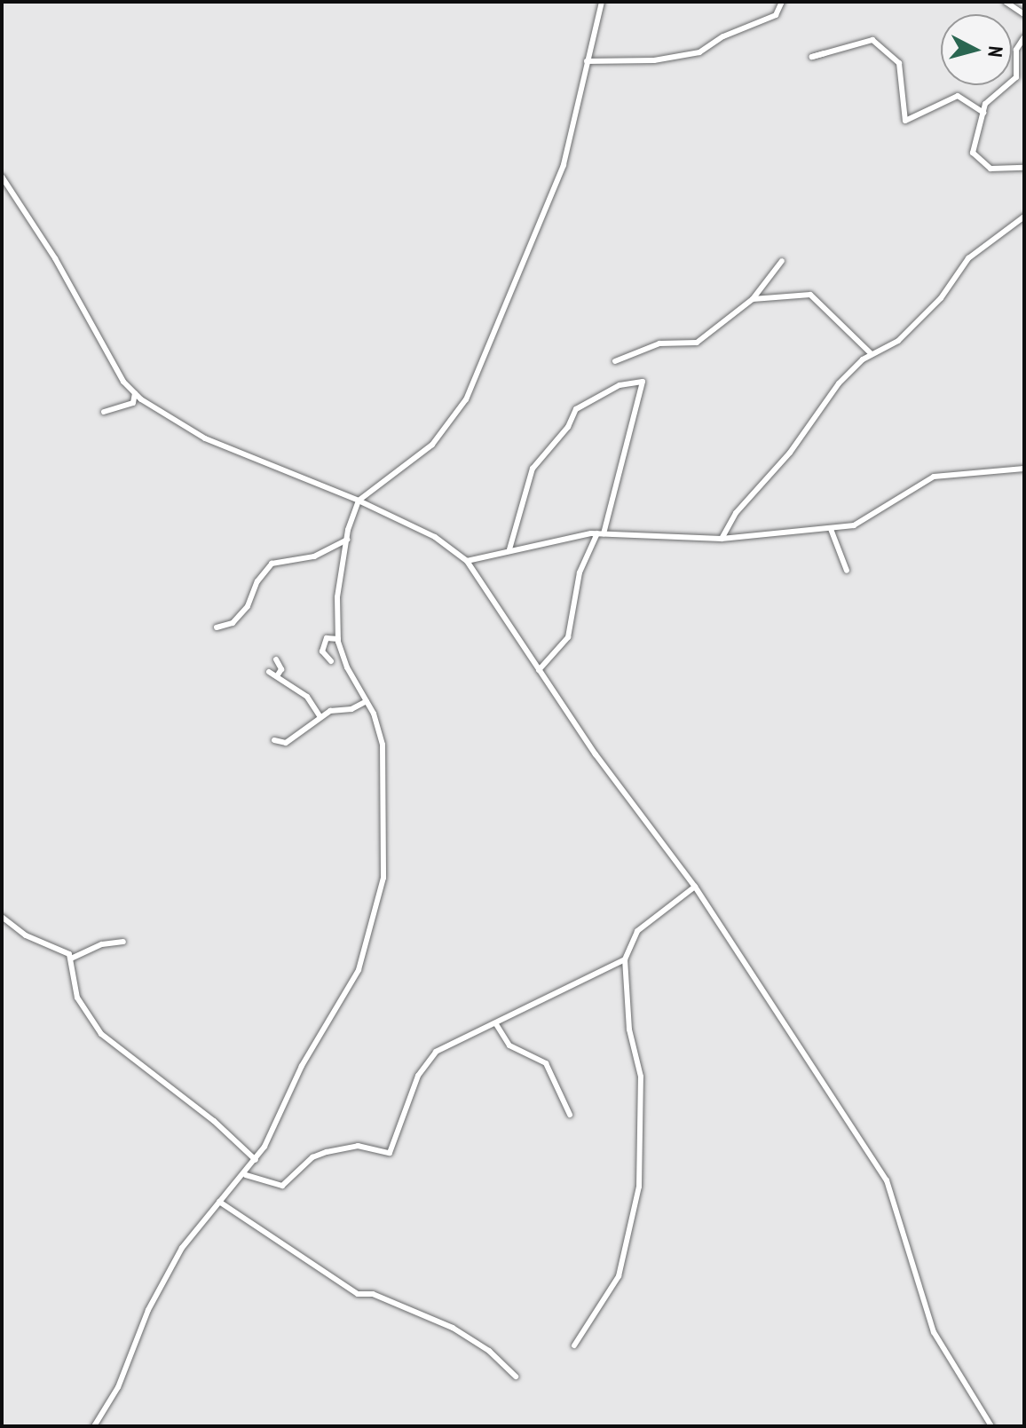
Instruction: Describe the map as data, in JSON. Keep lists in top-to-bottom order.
{
  "north": "right"
}
